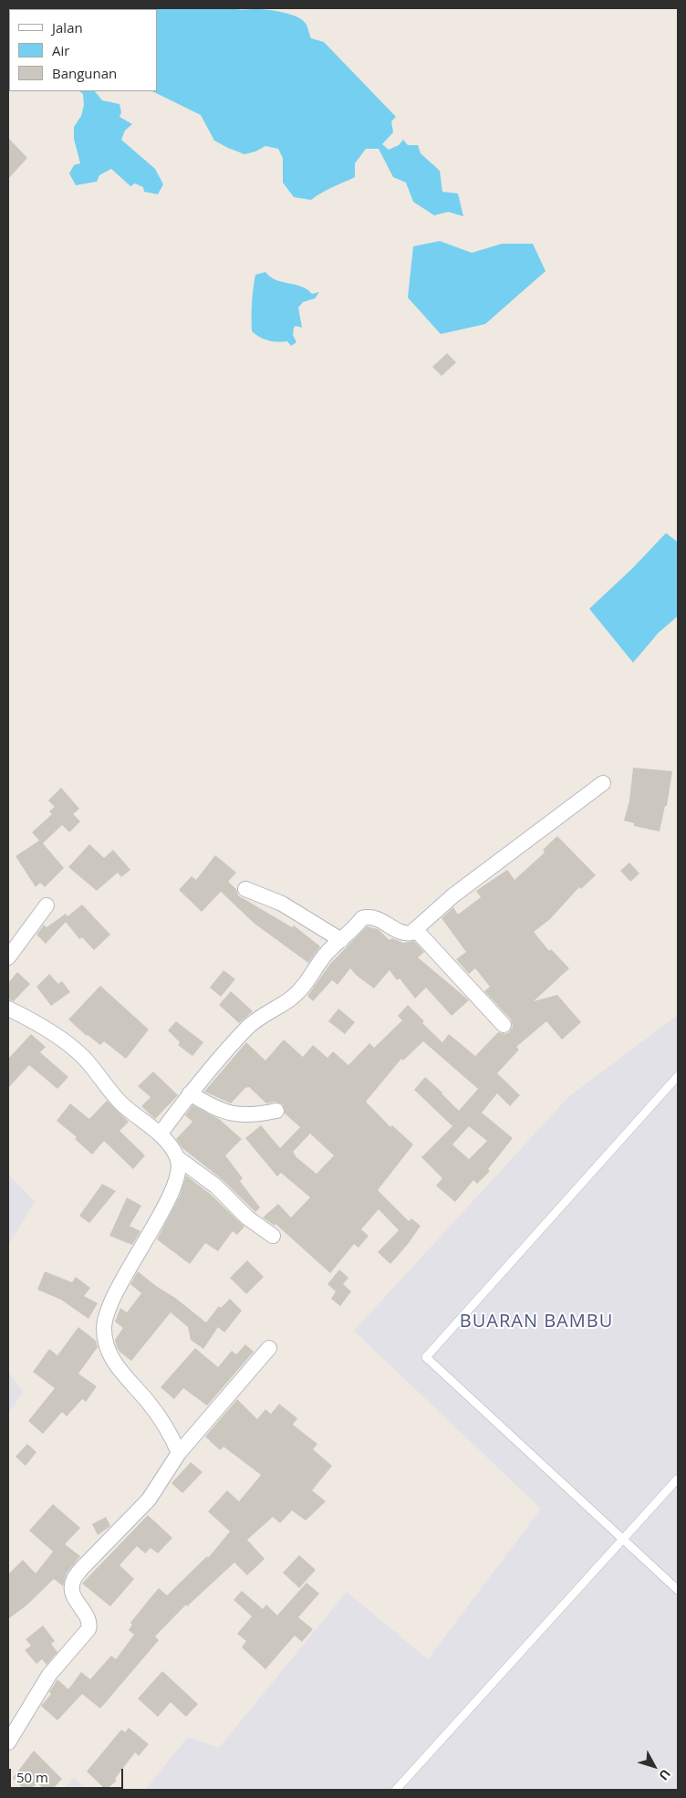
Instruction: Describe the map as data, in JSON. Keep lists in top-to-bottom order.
{
  "districts": ["BUARAN BAMBU"],
  "legend": ["Jalan", "Air", "Bangunan"],
  "scale_bar": "50 m",
  "north": "bottom right"
}
